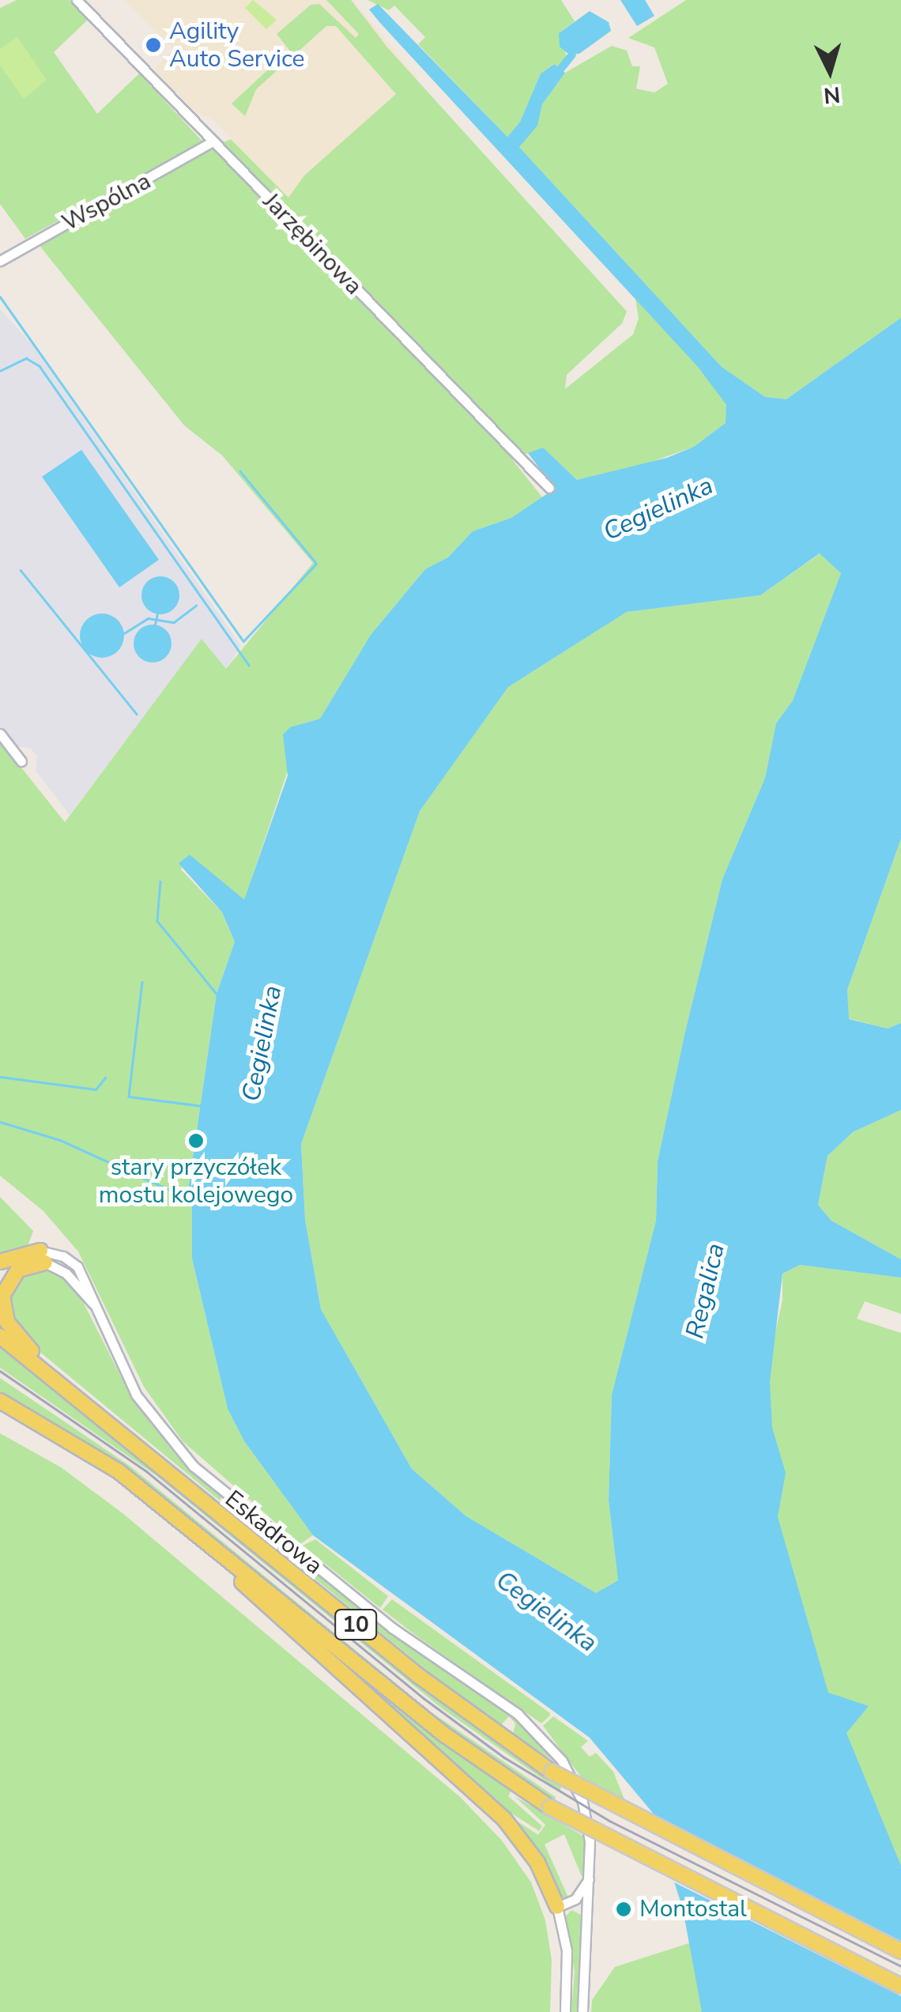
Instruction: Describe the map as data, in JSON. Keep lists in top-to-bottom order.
{
  "streets": {
    "main road": ["10"],
    "street": ["Wspólna", "Jarzębinowa", "Eskadrowa"]
  },
  "crossings": [
    ["Wspólna", "Jarzębinowa"]
  ],
  "water": ["Cegielinka", "Regalica"],
  "places": ["Agility Auto Service", "stary przyczółek mostu kolejowego", "Montostal"],
  "north": "bottom"
}
